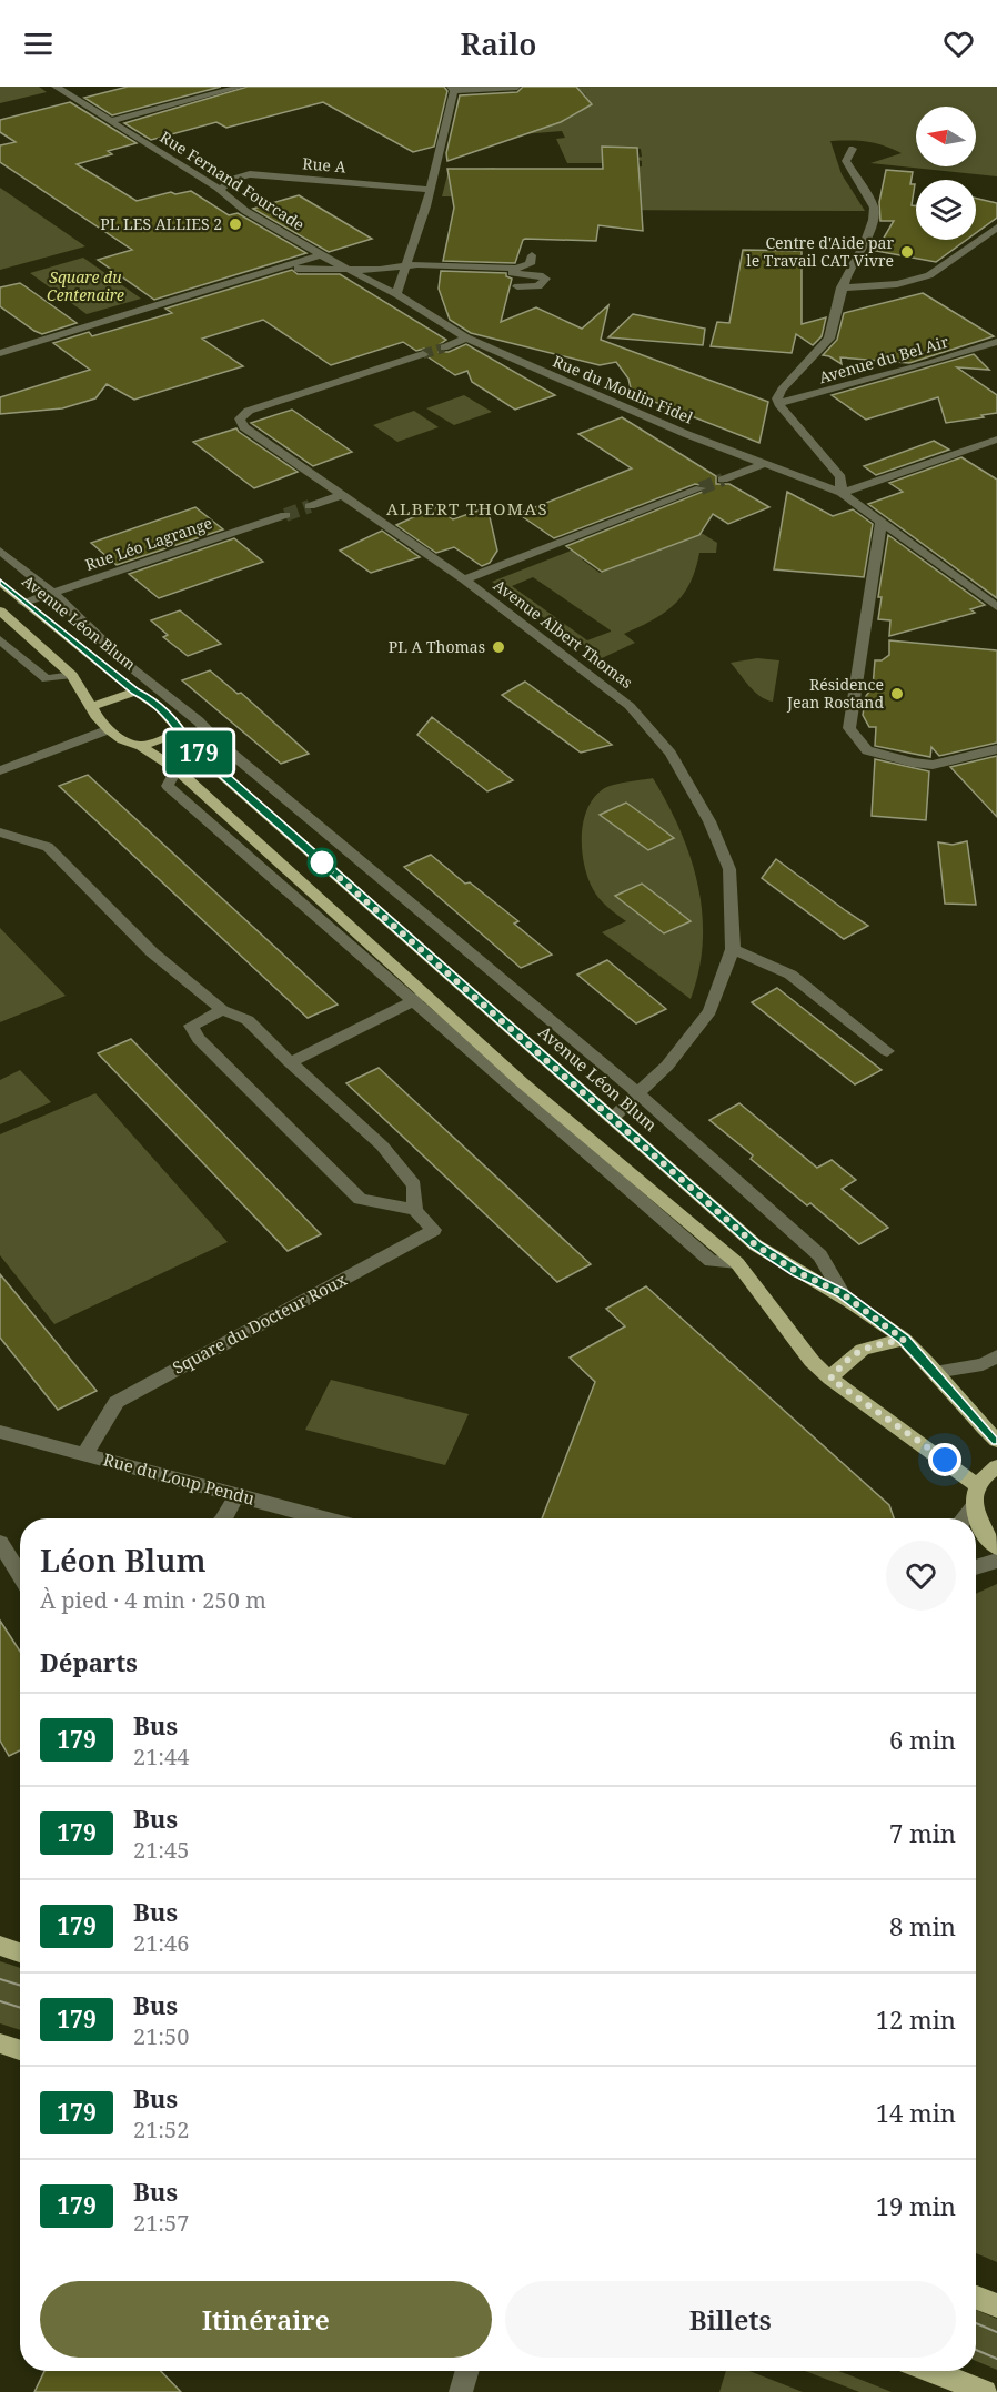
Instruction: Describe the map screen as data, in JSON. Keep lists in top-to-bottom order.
{
  "streets": {
    "main road": ["Avenue Léon Blum"],
    "street": [
      "Rue A",
      "Rue Fernand Fourcade",
      "Avenue du Bel Air",
      "Rue du Moulin Fidel",
      "Rue Léo Lagrange",
      "Avenue Albert Thomas",
      "Square du Docteur Roux",
      "Rue du Loup Pendu"
    ]
  },
  "crossings": [
    ["Rue A", "Rue Fernand Fourcade"],
    ["Rue Fernand Fourcade", "Rue du Moulin Fidel"],
    ["Rue Léo Lagrange", "Avenue Léon Blum"],
    ["Avenue Léon Blum", "Avenue Albert Thomas"],
    ["Square du Docteur Roux", "Rue du Loup Pendu"]
  ],
  "districts": ["ALBERT THOMAS"],
  "parks": ["Square du Centenaire"],
  "places": [
    "PL LES ALLIES 2",
    "Centre d'Aide par le Travail CAT Vivre",
    "PL A Thomas",
    "Résidence Jean Rostand"
  ],
  "lines": ["bus line 179"],
  "north": "left",
  "page": {
    "header": "Railo",
    "on_map": "179",
    "heading": [
      ["Léon Blum", "À pied · 4 min · 250 m"],
      "Départs"
    ],
    "list": [
      {
        "mark": "179",
        "name": "Bus",
        "note": "21:44",
        "value": "6 min"
      },
      {
        "mark": "179",
        "name": "Bus",
        "note": "21:45",
        "value": "7 min"
      },
      {
        "mark": "179",
        "name": "Bus",
        "note": "21:46",
        "value": "8 min"
      },
      {
        "mark": "179",
        "name": "Bus",
        "note": "21:50",
        "value": "12 min"
      },
      {
        "mark": "179",
        "name": "Bus",
        "note": "21:52",
        "value": "14 min"
      },
      {
        "mark": "179",
        "name": "Bus",
        "note": "21:57",
        "value": "19 min"
      }
    ],
    "buttons": ["Itinéraire", "Billets"]
  }
}
